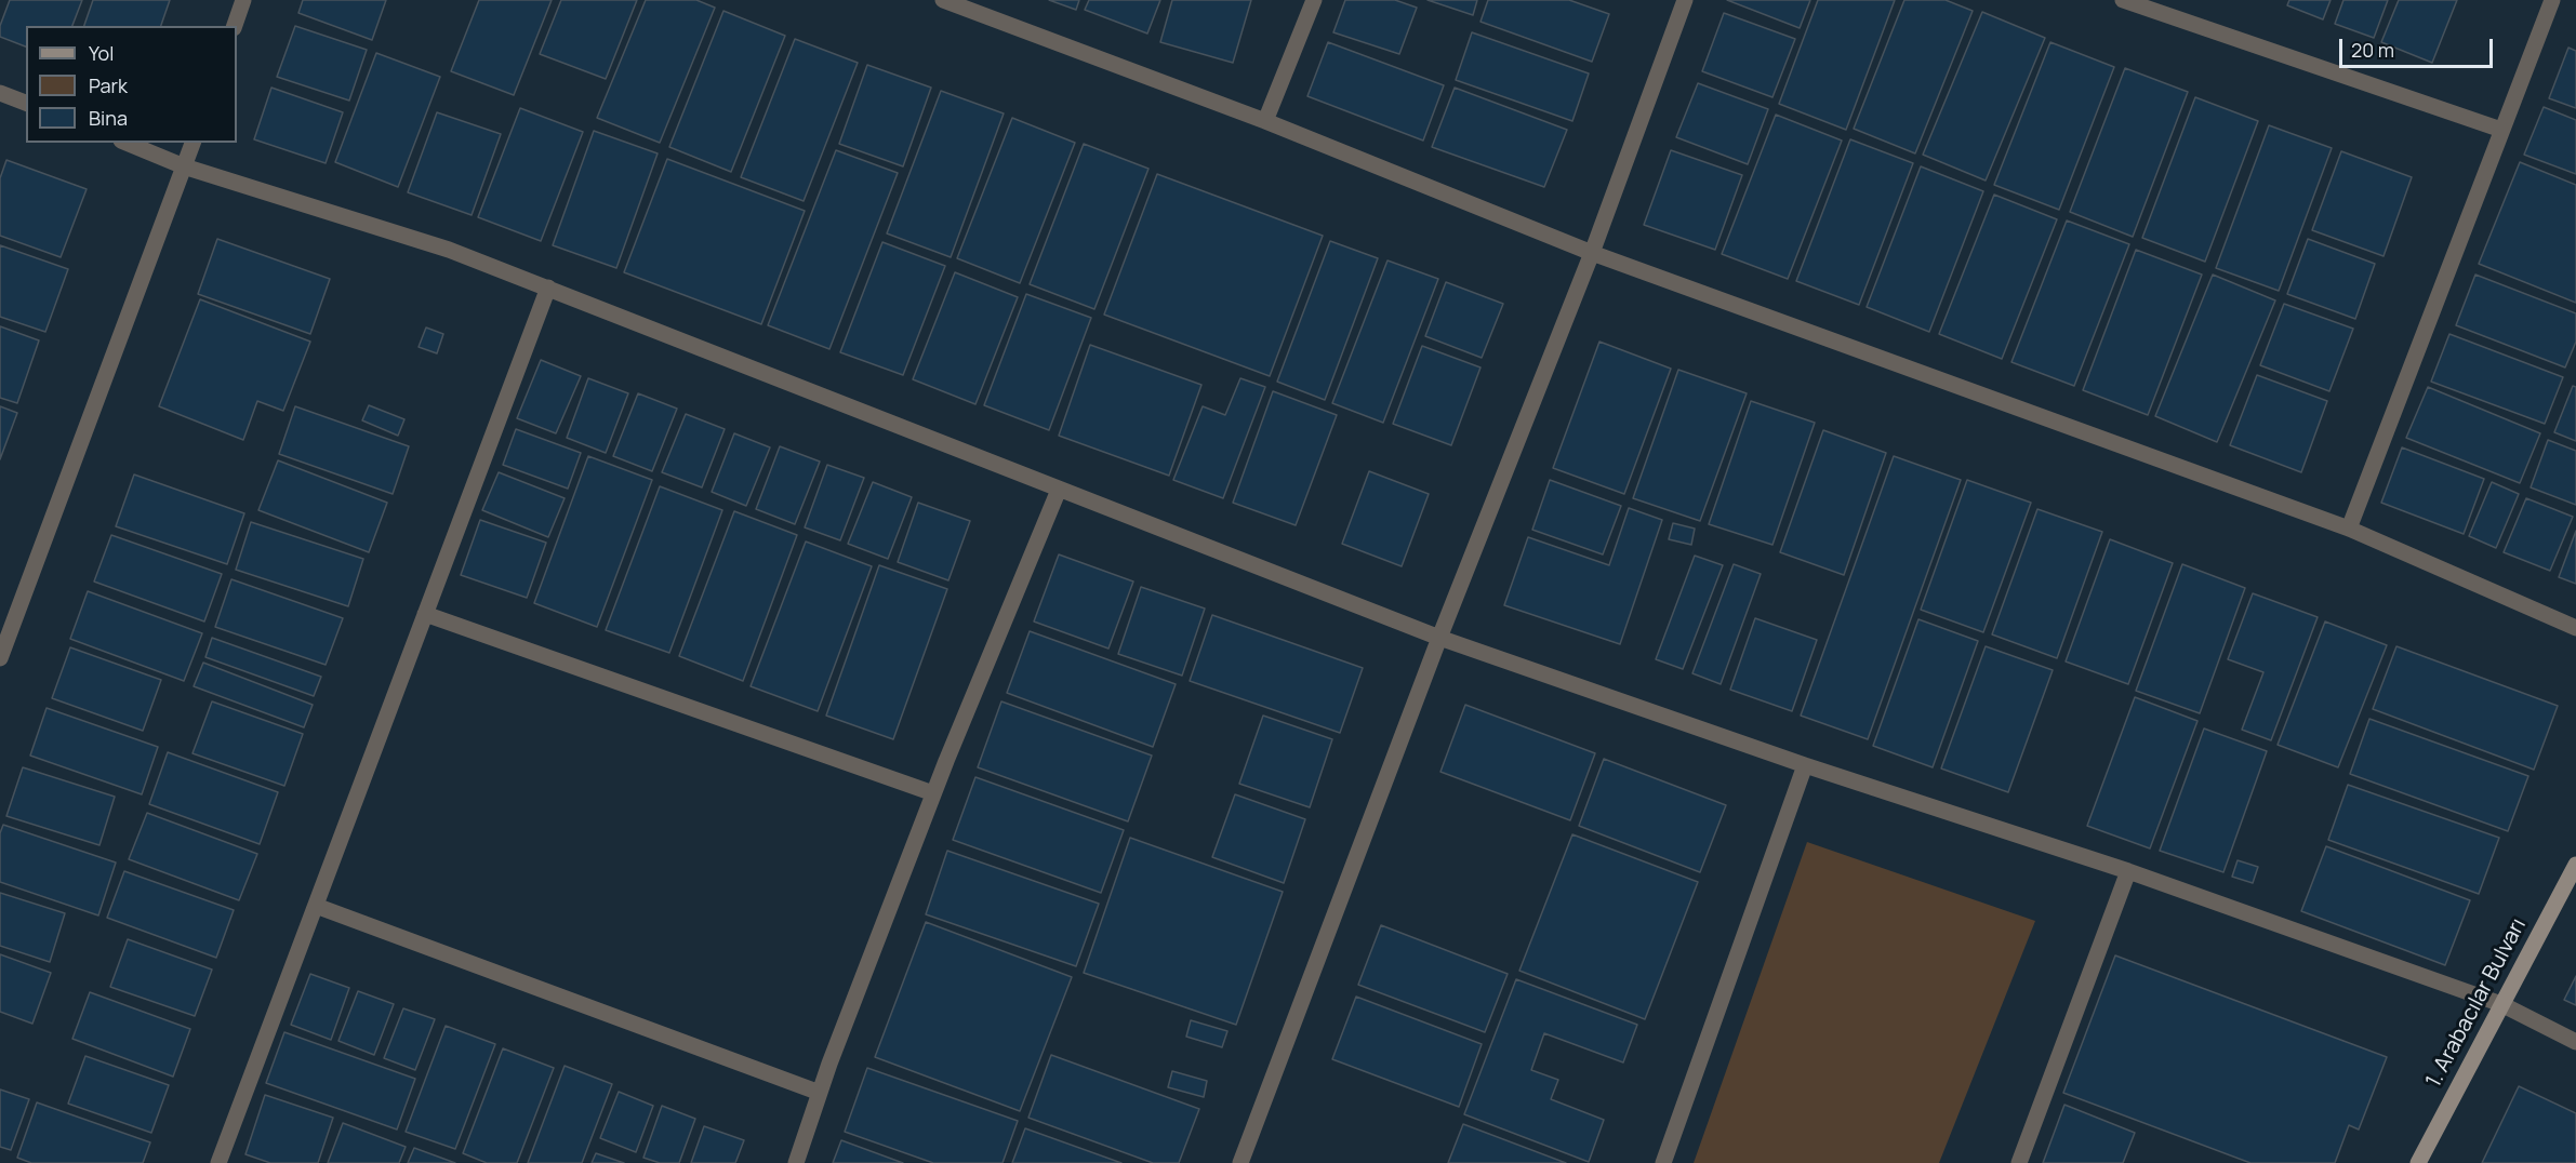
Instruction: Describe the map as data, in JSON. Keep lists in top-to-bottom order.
{
  "streets": {
    "main road": ["1. Arabacılar Bulvarı"]
  },
  "legend": ["Yol", "Park", "Bina"],
  "scale_bar": "20 m"
}
